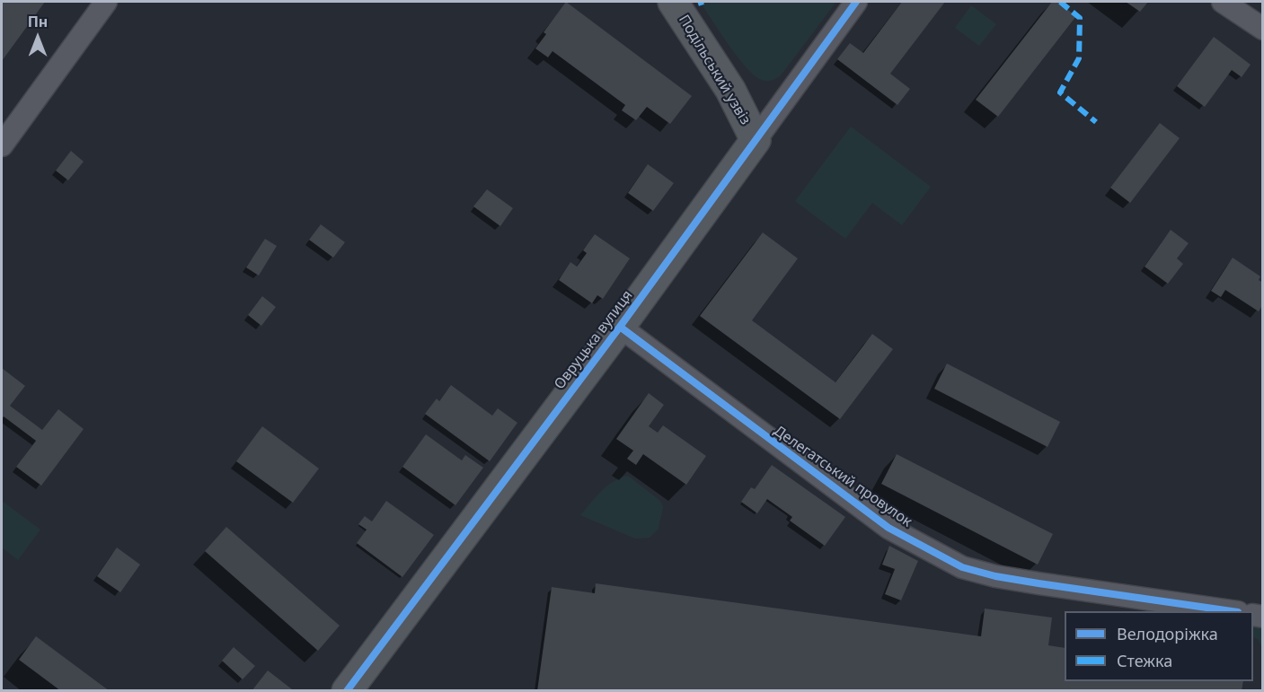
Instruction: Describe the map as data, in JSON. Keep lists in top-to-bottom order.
{
  "streets": {
    "street": ["Подільський узвіз", "Овруцька вулиця", "Делегатський провулок"]
  },
  "crossings": [
    ["Подільський узвіз", "Овруцька вулиця"],
    ["Овруцька вулиця", "Делегатський провулок"]
  ],
  "legend": ["Велодоріжка", "Стежка"],
  "north": "top"
}
